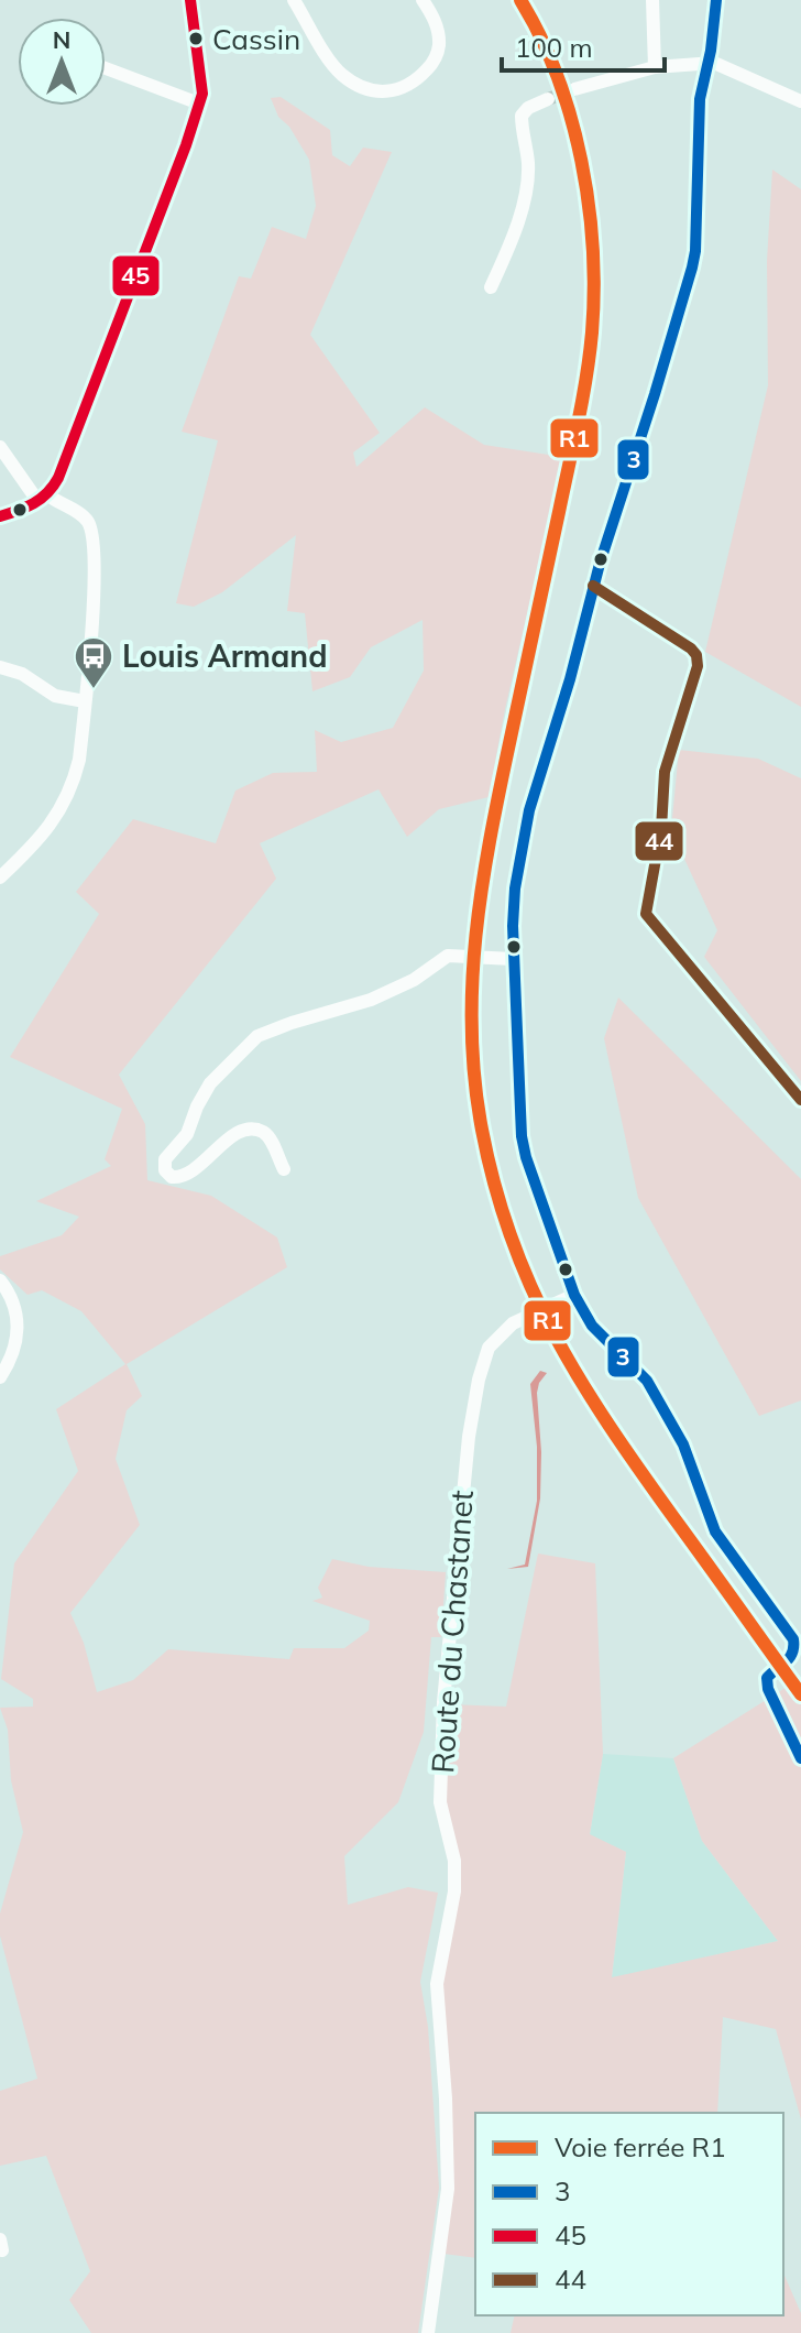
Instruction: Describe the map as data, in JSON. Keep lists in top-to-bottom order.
{
  "streets": {
    "street": ["Route du Chastanet"]
  },
  "places": {
    "other": ["Cassin"],
    "bus stop": ["Louis Armand"]
  },
  "lines": [
    "rail line R1",
    "transit line 3",
    "transit line 45",
    "transit line 44"
  ],
  "legend": [
    "Voie ferrée R1",
    "3",
    "45",
    "44"
  ],
  "scale_bar": "100 m",
  "north": "top"
}
